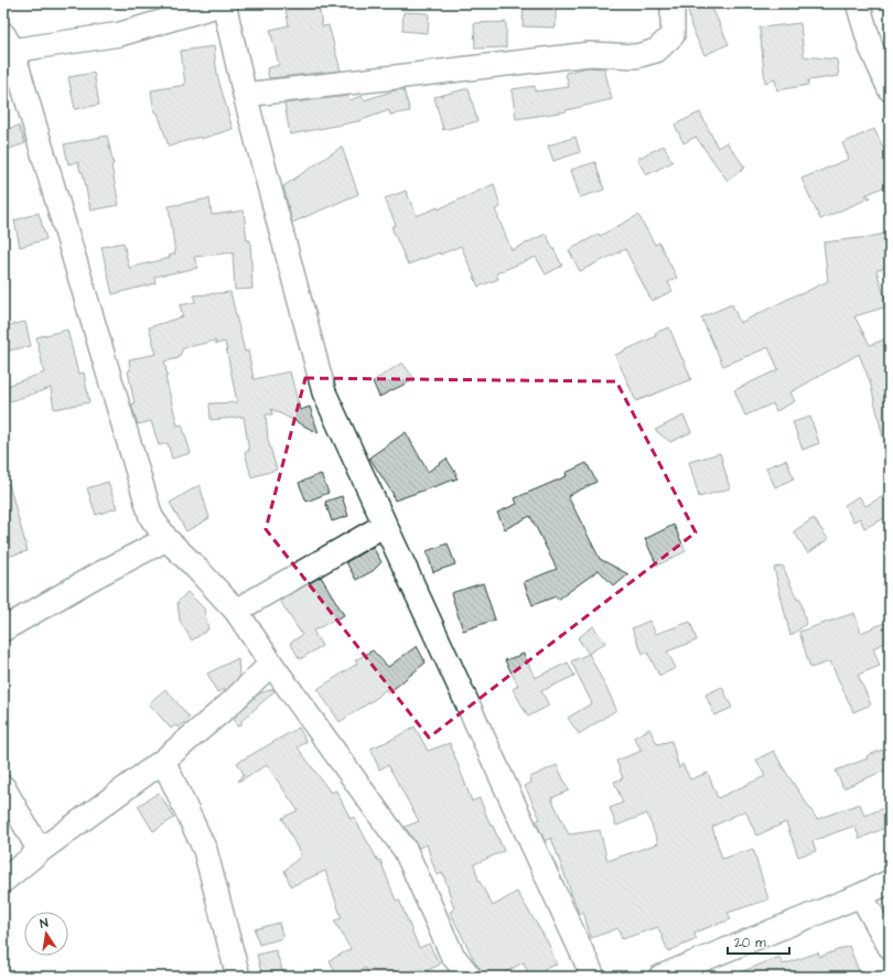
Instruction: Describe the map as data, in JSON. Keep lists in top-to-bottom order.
{
  "scale_bar": "20 m",
  "north": "top"
}
